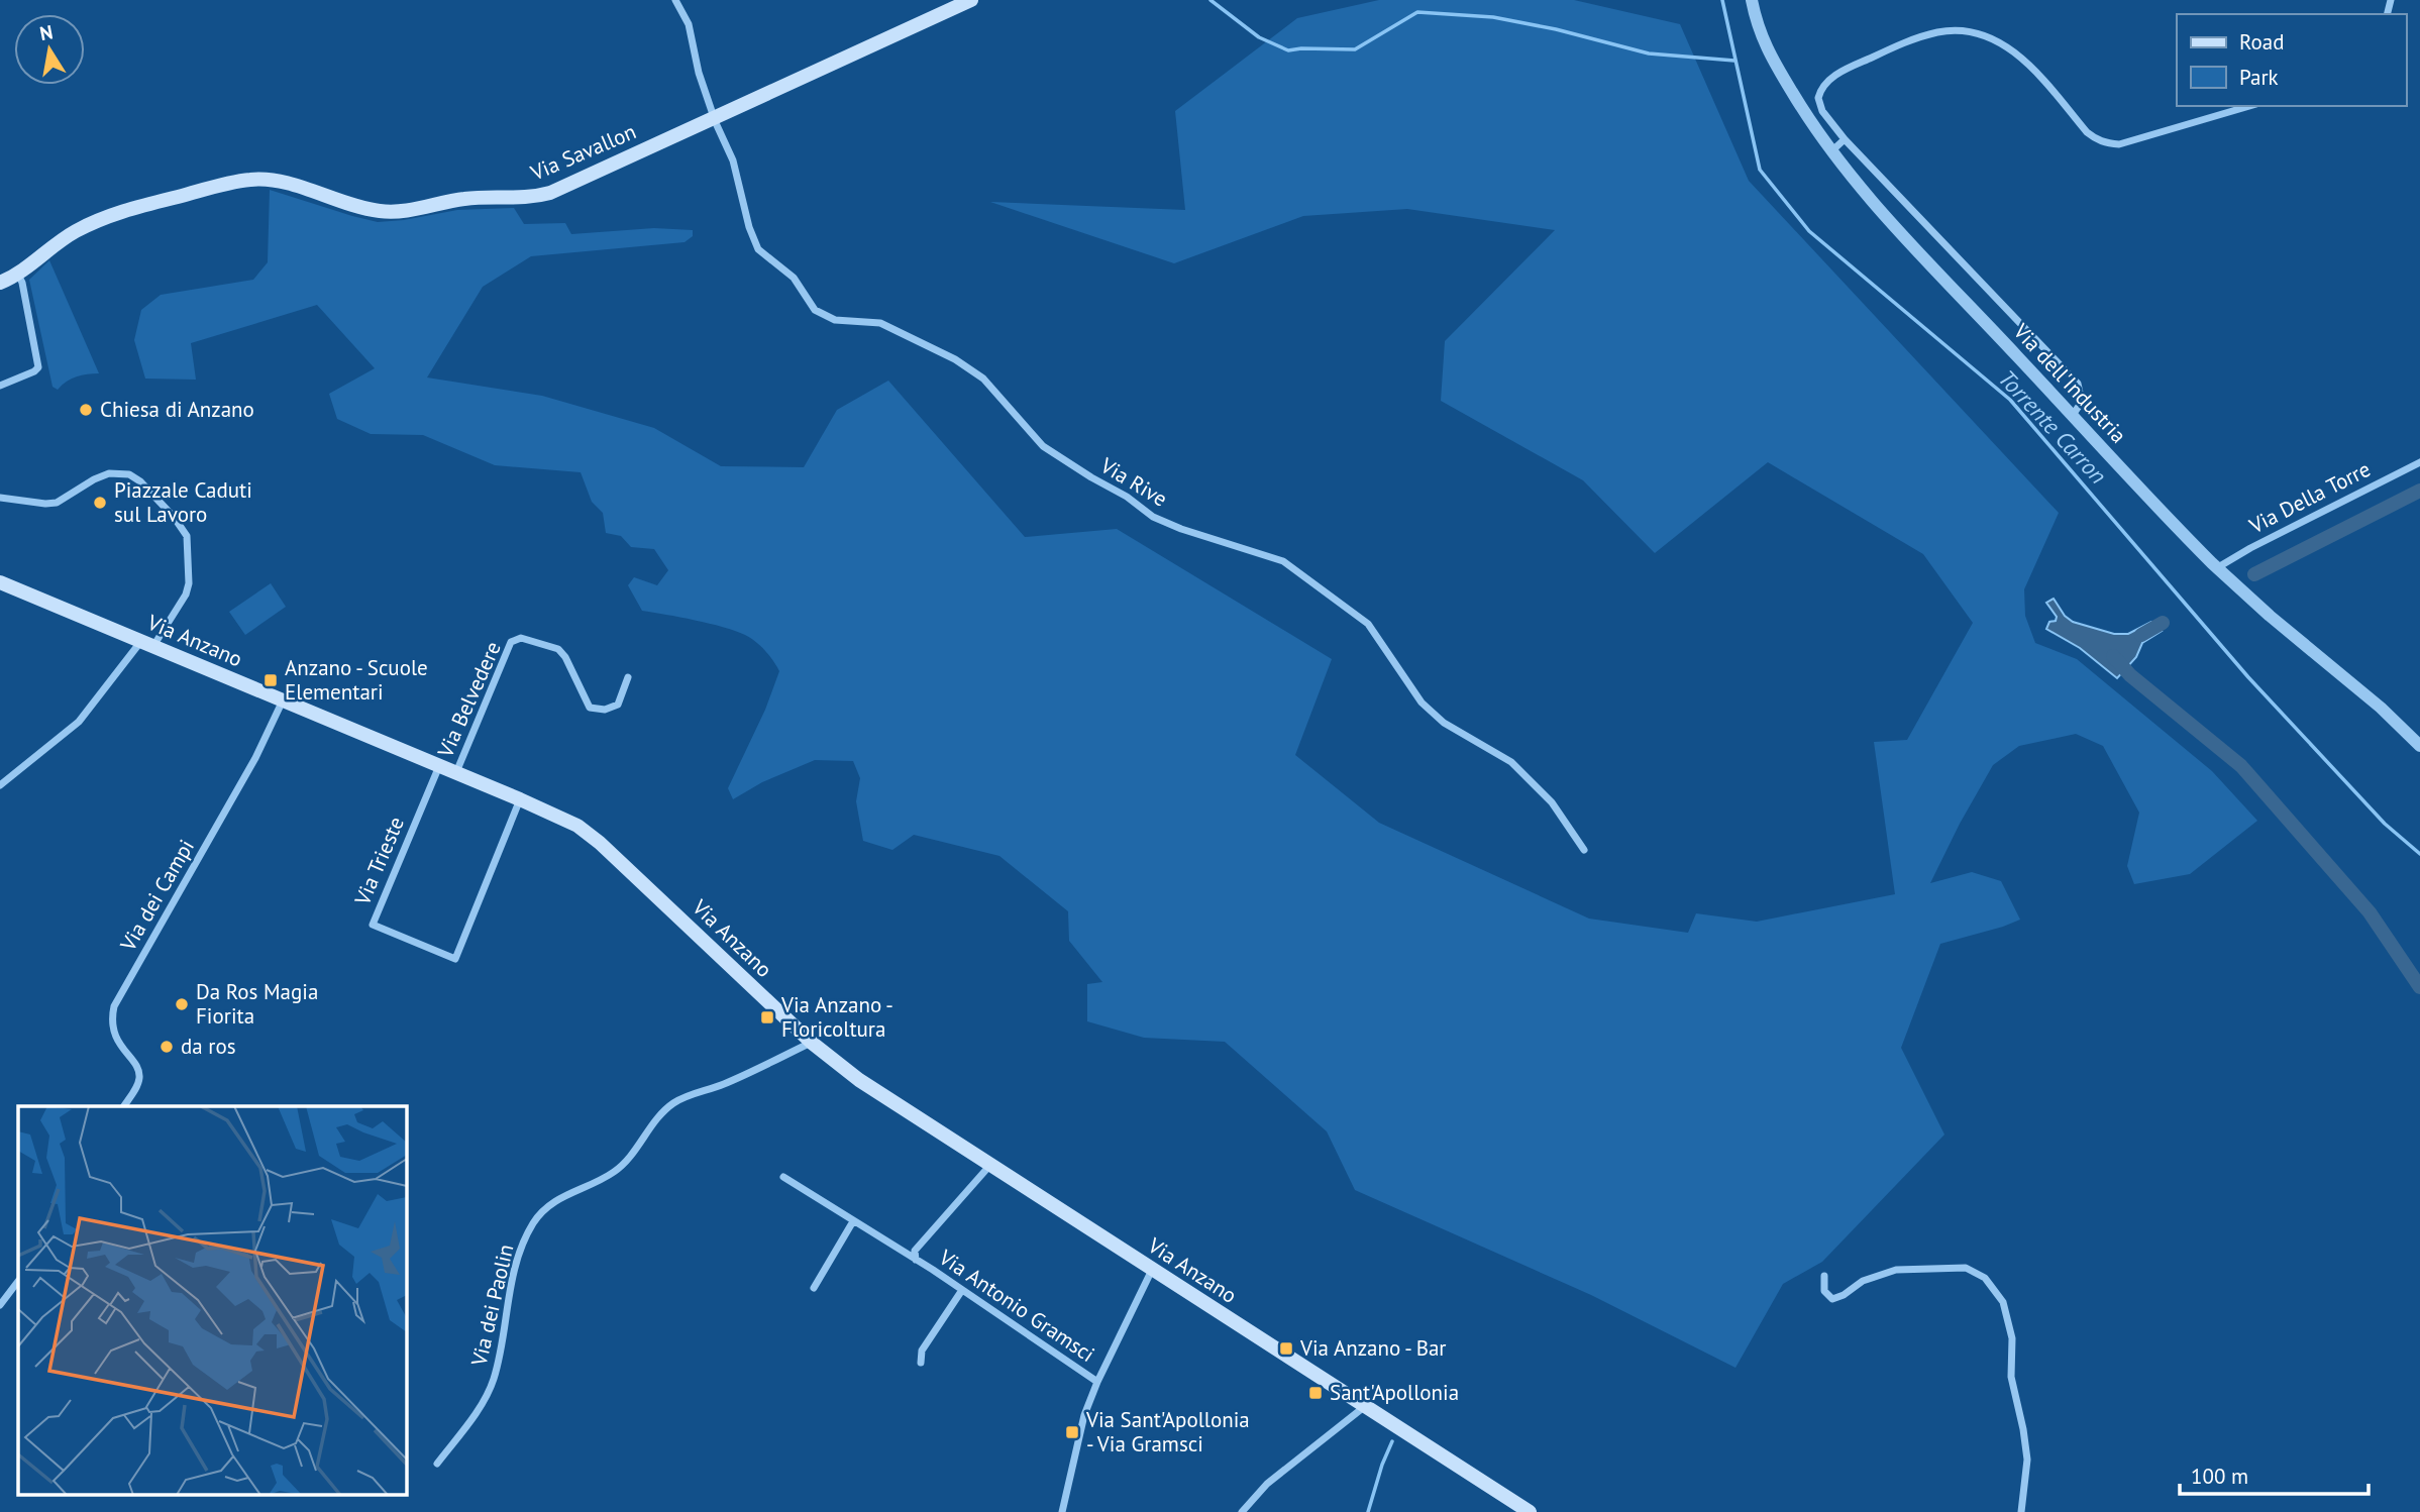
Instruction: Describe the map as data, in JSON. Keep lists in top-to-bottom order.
{
  "streets": {
    "main road": ["Via Savallon", "Via Anzano"],
    "street": [
      "Via dell'Industria",
      "Via Rive",
      "Via Della Torre",
      "Via Belvedere",
      "Via Trieste",
      "Via dei Campi",
      "Via dei Paolin",
      "Via Antonio Gramsci"
    ]
  },
  "crossings": [
    ["Via Savallon", "Via Rive"],
    ["Via dell'Industria", "Via Della Torre"],
    ["Via Anzano", "Via Belvedere"],
    ["Via Anzano", "Via Trieste"],
    ["Via Anzano", "Via dei Campi"],
    ["Via Anzano", "Via dei Paolin"],
    ["Via Anzano", "Via Antonio Gramsci"]
  ],
  "water": ["Torrente Carron"],
  "places": {
    "other": [
      "Chiesa di Anzano",
      "Piazzale Caduti sul Lavoro",
      "Da Ros Magia Fiorita",
      "da ros"
    ],
    "transit": [
      "Anzano - Scuole Elementari",
      "Via Anzano - Floricoltura",
      "Via Anzano - Bar",
      "Sant'Apollonia",
      "Via Sant'Apollonia - Via Gramsci"
    ]
  },
  "legend": ["Road", "Park"],
  "scale_bar": "100 m",
  "north": "top"
}
